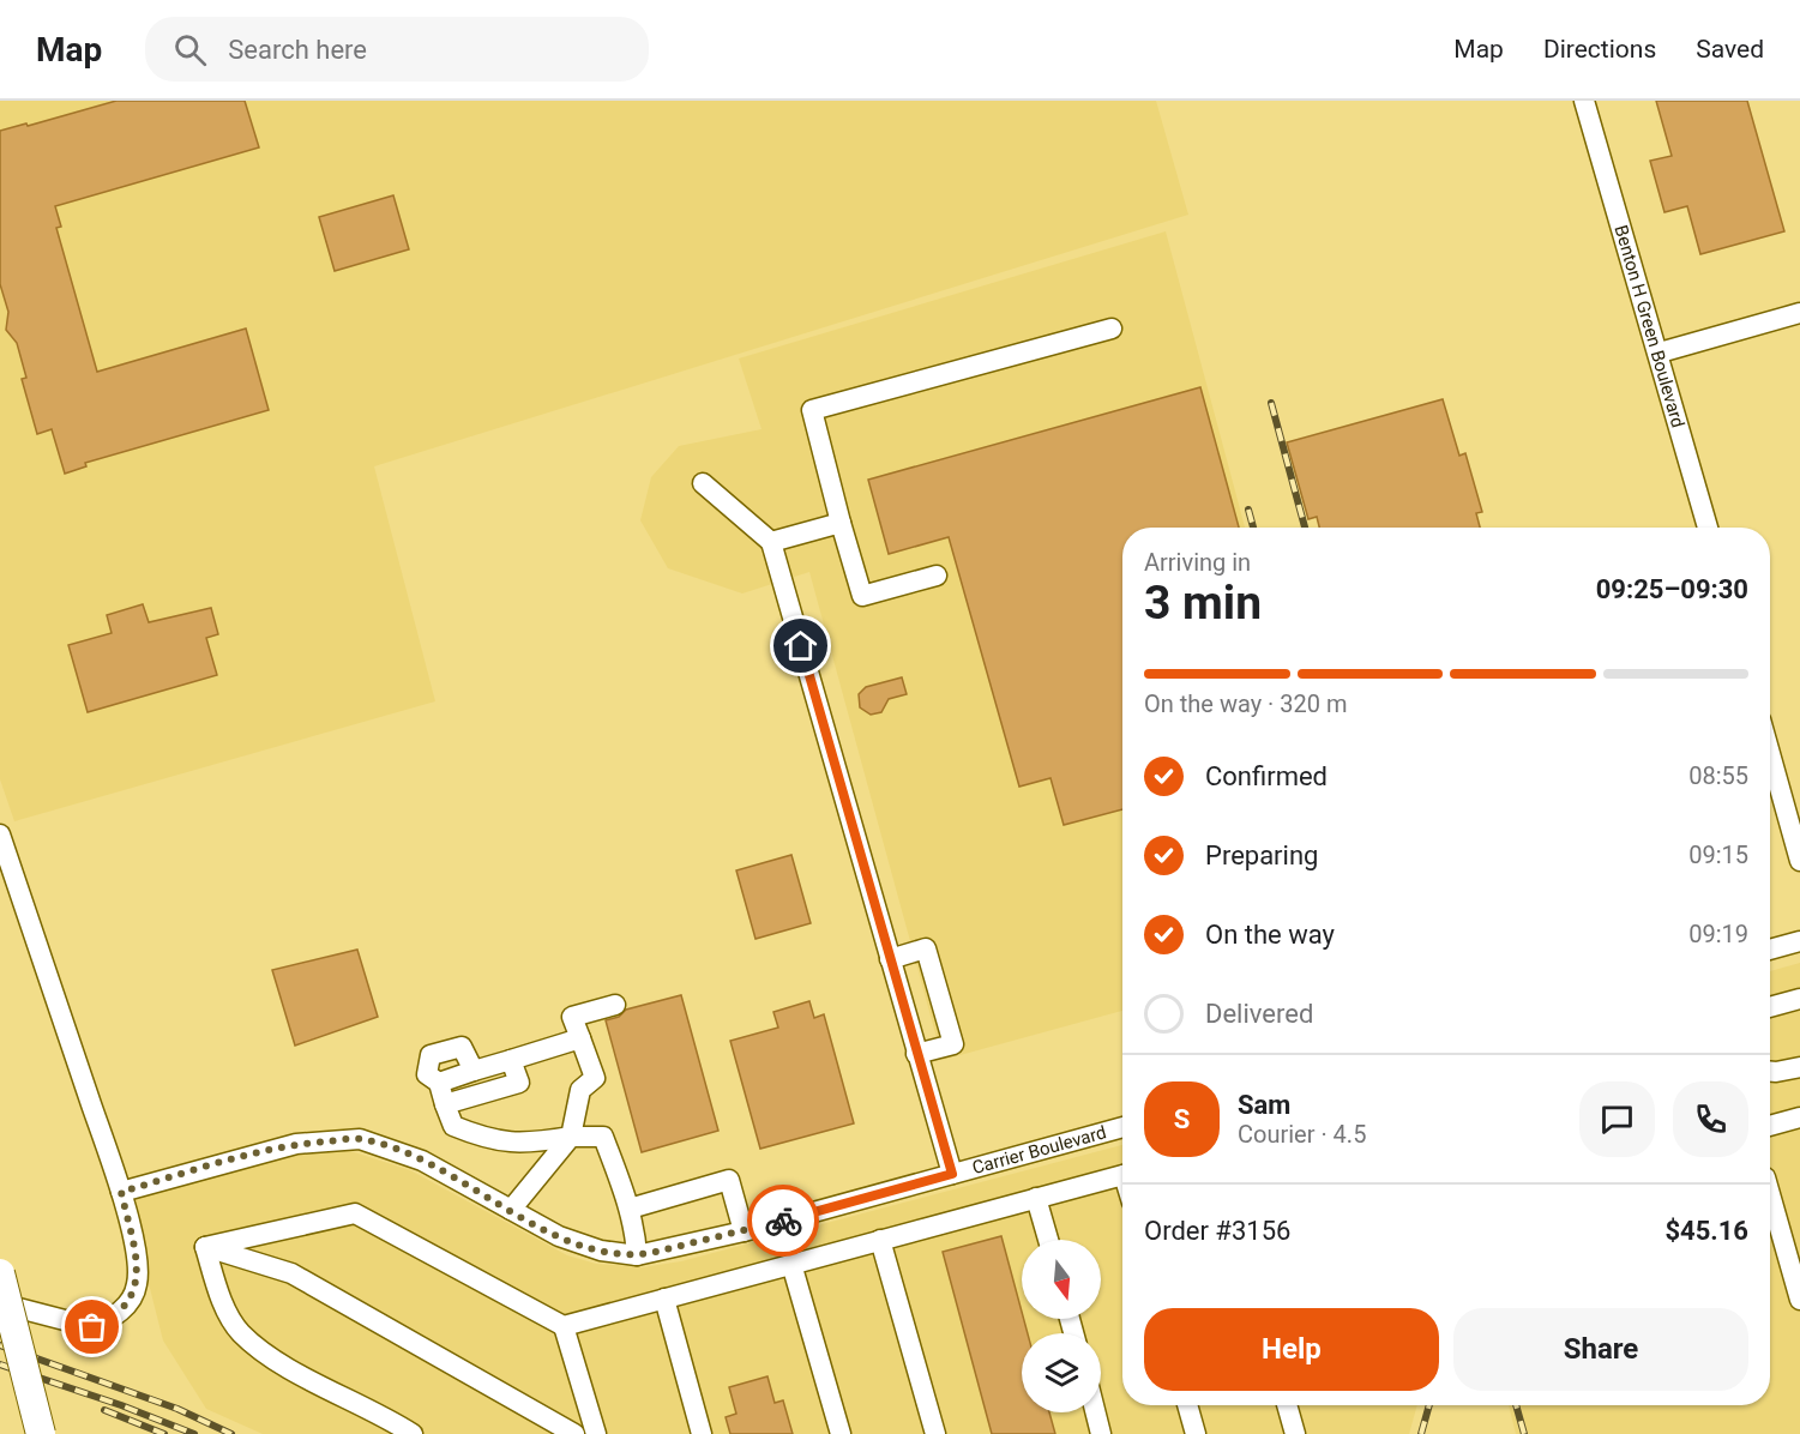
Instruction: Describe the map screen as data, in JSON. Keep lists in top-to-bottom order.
{
  "streets": {
    "street": ["Benton H Green Boulevard", "Carrier Boulevard"]
  },
  "north": "bottom",
  "page": {
    "header": "Map",
    "search": "Search here",
    "nav": ["Map", "Directions", "Saved"],
    "heading": ["3 min", "Arriving in", "09:25–09:30"],
    "panel": [
      "Sam",
      "Courier · 4.5",
      "Order #3156",
      "$45.16"
    ],
    "bar": "On the way · 320 m",
    "list": [
      ["Confirmed", "08:55"],
      ["Preparing", "09:15"],
      ["On the way", "09:19"],
      "Delivered"
    ],
    "round": "S",
    "buttons": ["Help", "Share"]
  }
}
